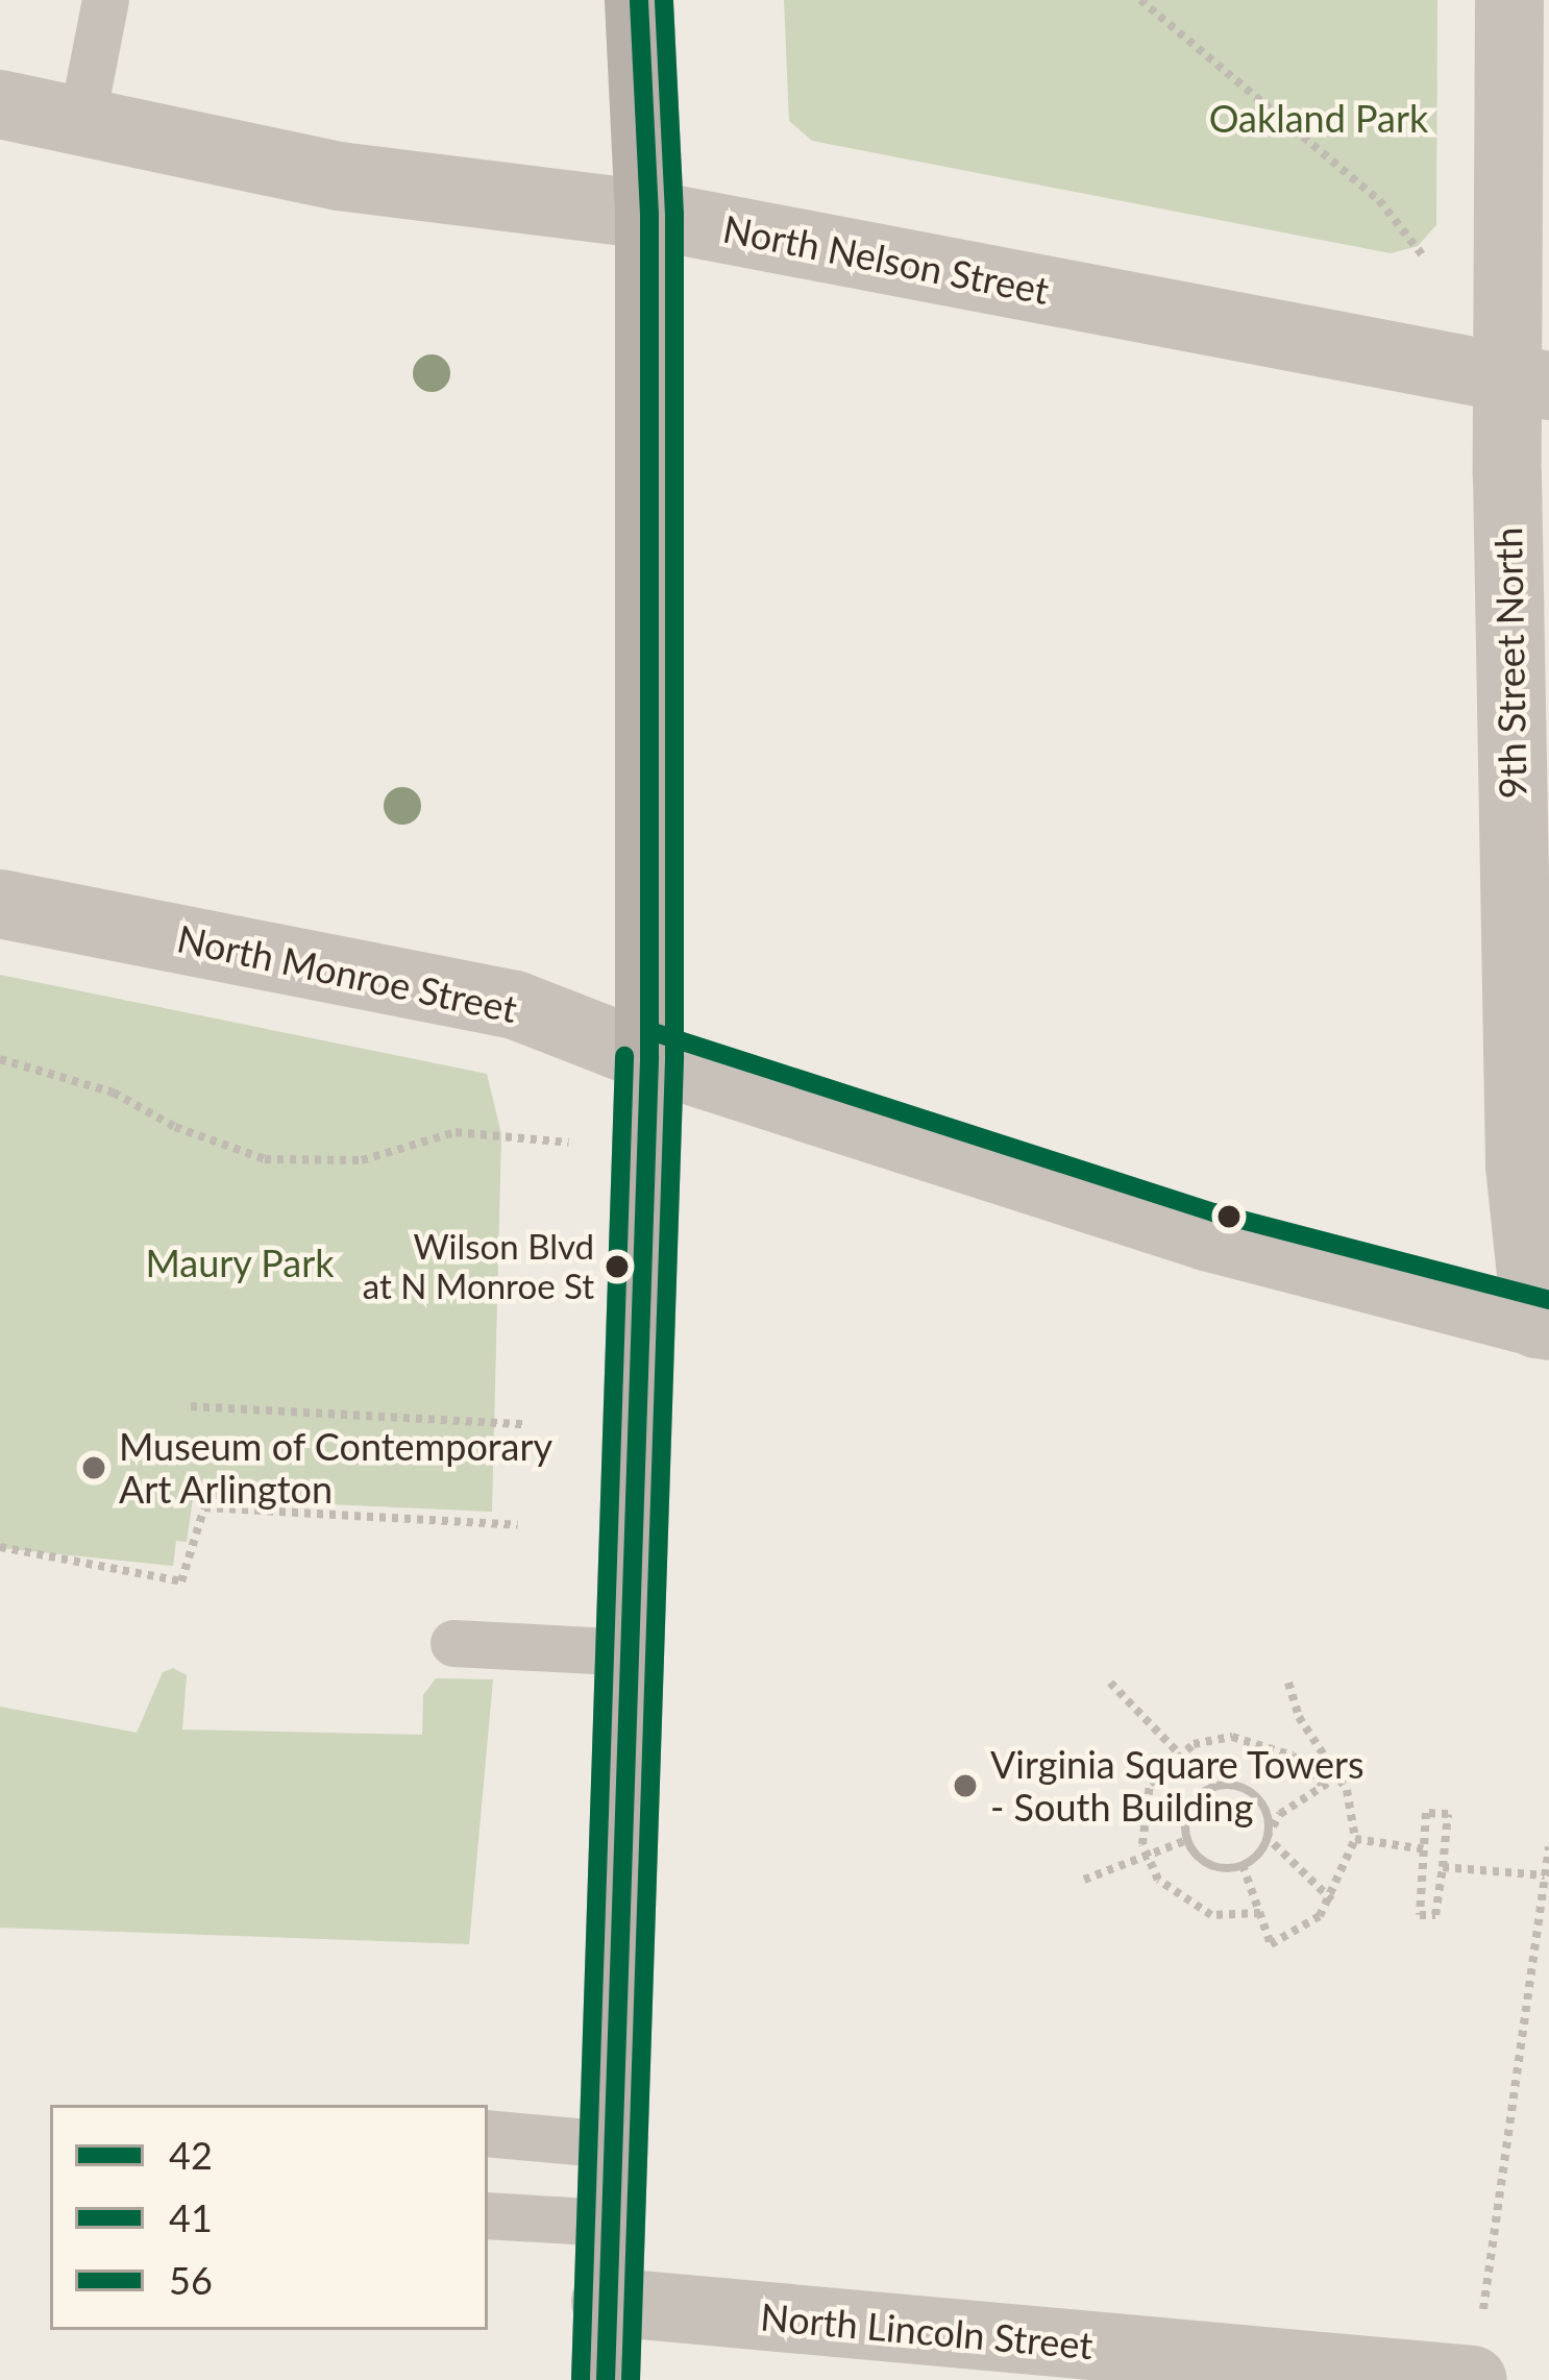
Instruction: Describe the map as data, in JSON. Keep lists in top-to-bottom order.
{
  "streets": {
    "street": [
      "North Nelson Street",
      "9th Street North",
      "North Monroe Street",
      "North Lincoln Street"
    ]
  },
  "crossings": [
    ["North Nelson Street", "9th Street North"],
    ["9th Street North", "North Monroe Street"]
  ],
  "parks": ["Oakland Park", "Maury Park"],
  "places": ["Wilson Blvd at N Monroe St", "Museum of Contemporary Art Arlington", "Virginia Square Towers - South Building"],
  "lines": ["transit line 42", "transit line 41", "transit line 56"],
  "legend": ["42", "41", "56"]
}
